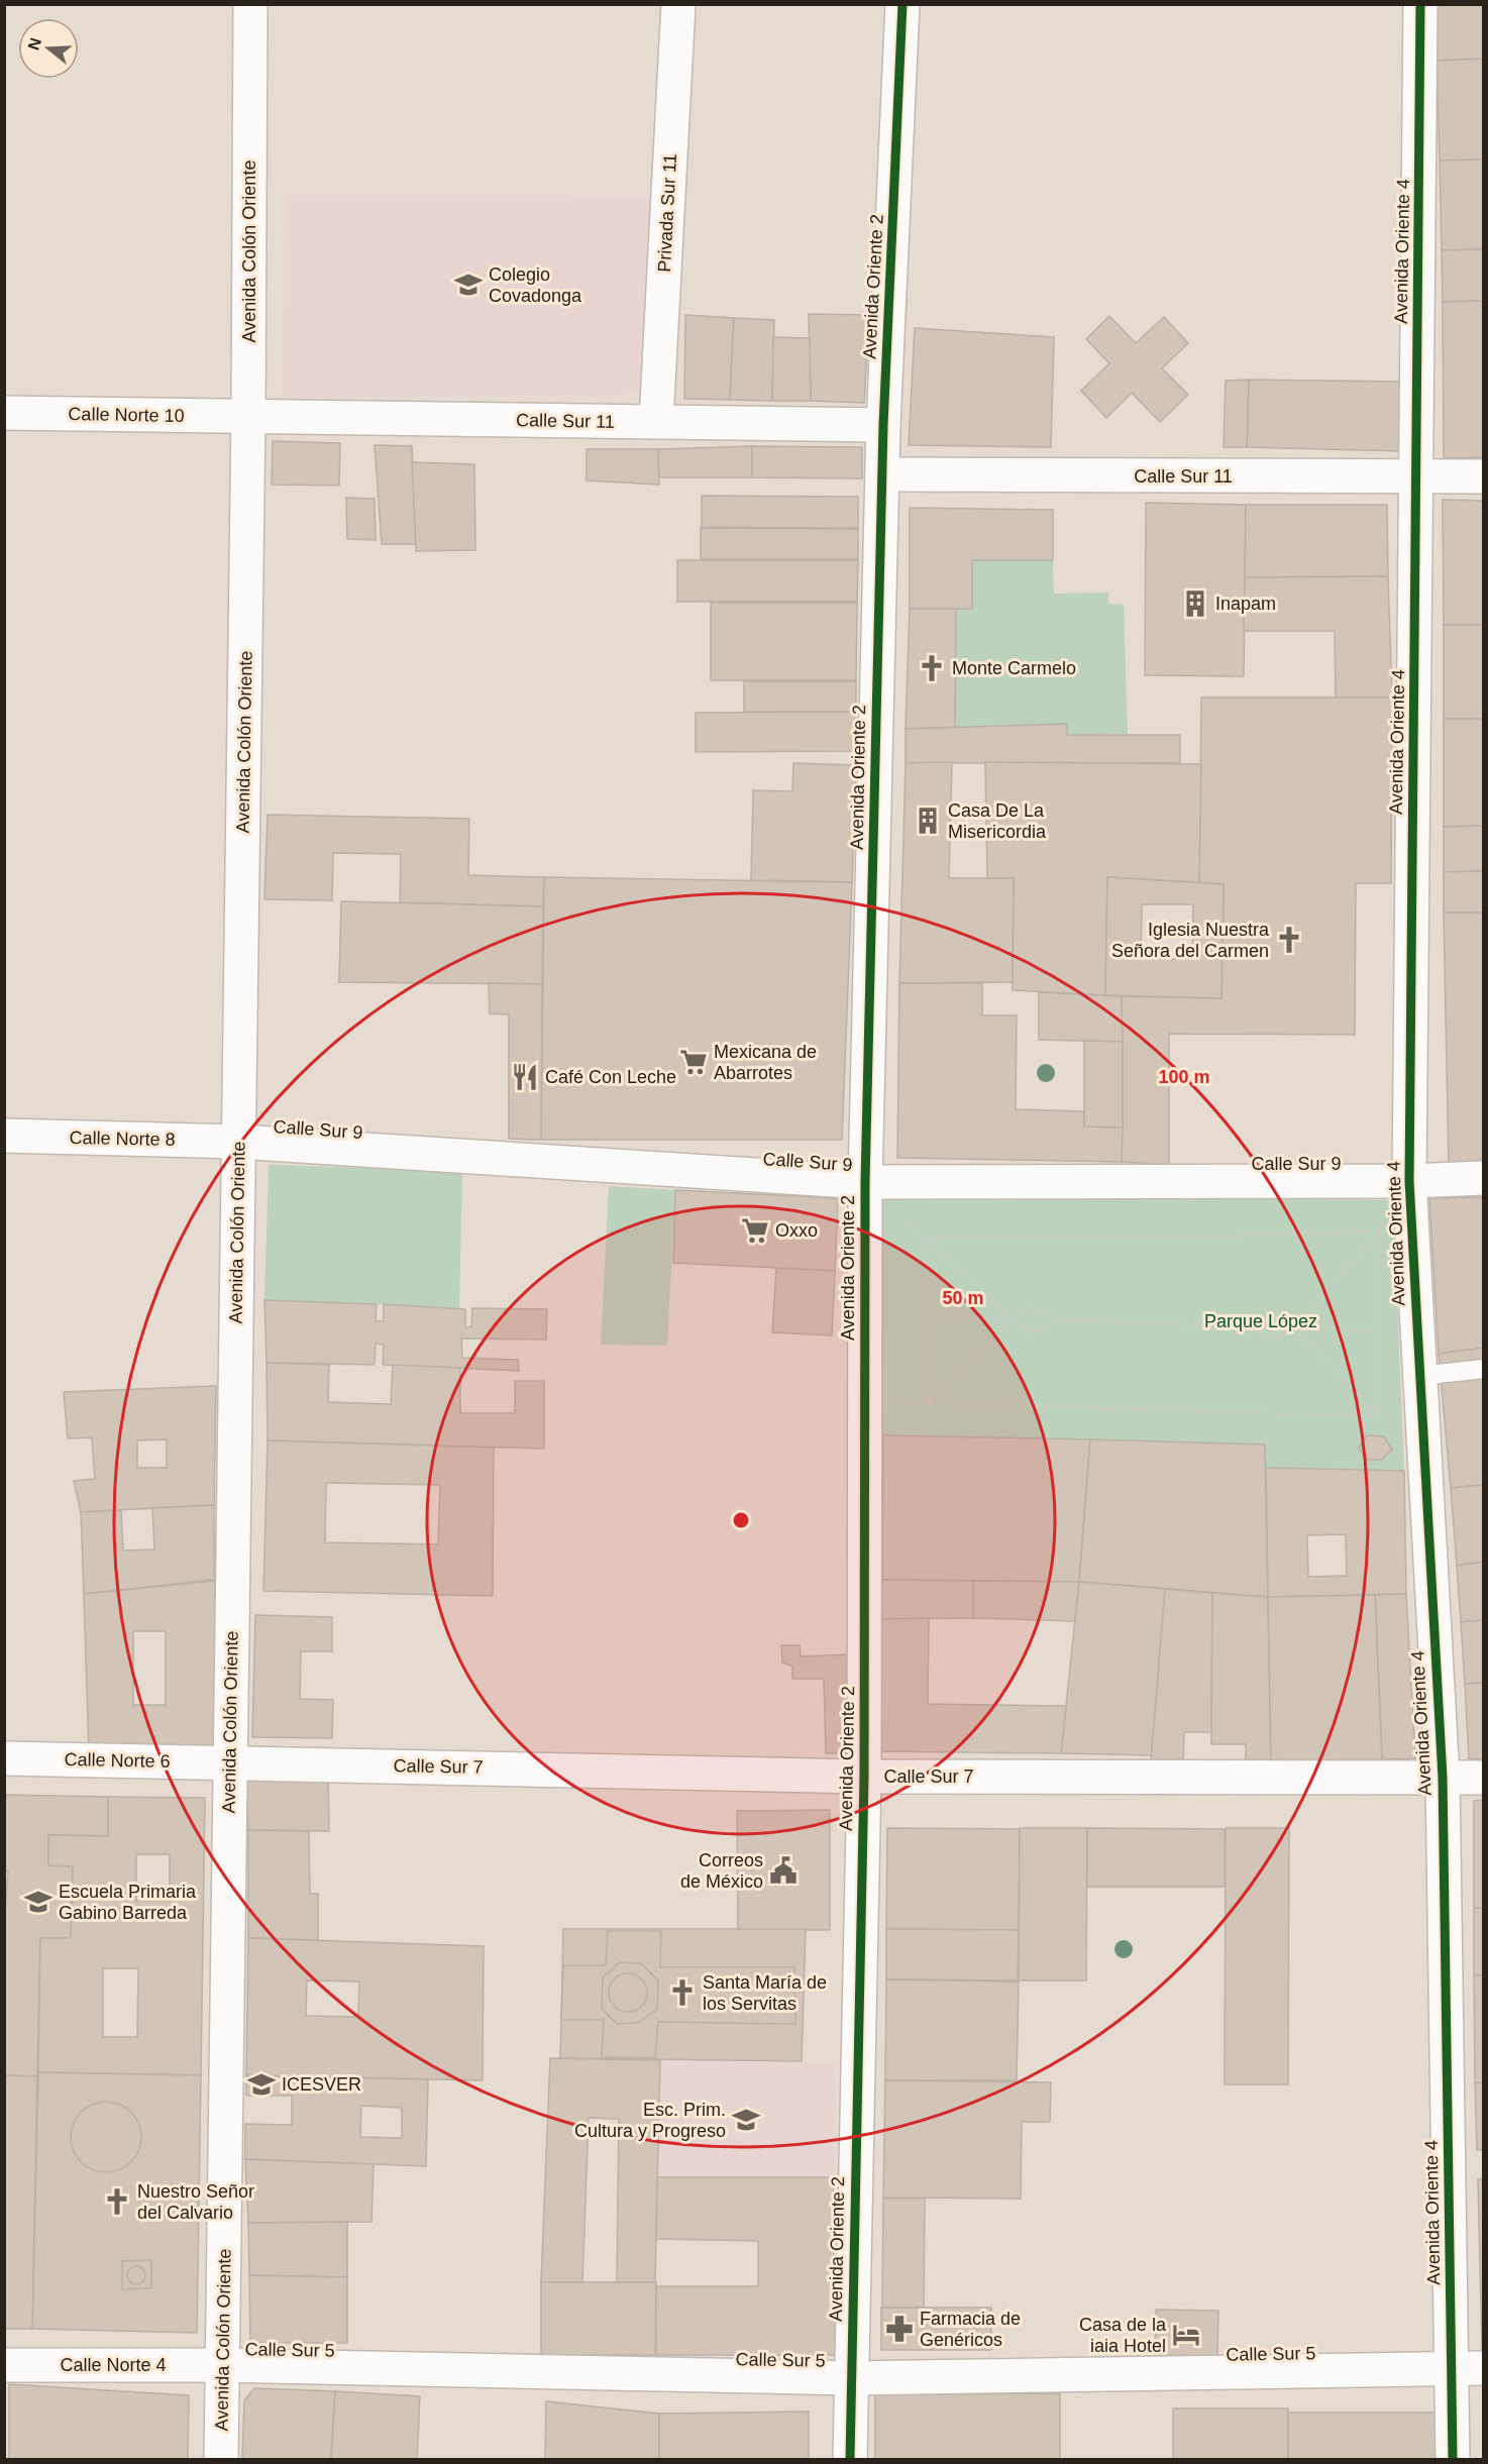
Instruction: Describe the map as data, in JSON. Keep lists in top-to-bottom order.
{
  "streets": {
    "street": [
      "Privada Sur 11",
      "Avenida Colón Oriente",
      "Avenida Oriente 4",
      "Avenida Oriente 2",
      "Calle Norte 10",
      "Calle Sur 11",
      "Calle Sur 9",
      "Calle Norte 8",
      "Calle Norte 6",
      "Calle Sur 7",
      "Calle Sur 5",
      "Calle Norte 4"
    ]
  },
  "crossings": [
    ["Privada Sur 11", "Calle Sur 11"],
    ["Avenida Colón Oriente", "Calle Norte 10"],
    ["Avenida Colón Oriente", "Calle Sur 11"],
    ["Avenida Colón Oriente", "Calle Sur 9"],
    ["Avenida Colón Oriente", "Calle Norte 8"],
    ["Avenida Colón Oriente", "Calle Norte 6"],
    ["Avenida Colón Oriente", "Calle Sur 7"],
    ["Avenida Colón Oriente", "Calle Sur 5"],
    ["Avenida Colón Oriente", "Calle Norte 4"],
    ["Avenida Oriente 4", "Calle Sur 11"],
    ["Avenida Oriente 4", "Calle Sur 9"],
    ["Avenida Oriente 4", "Calle Sur 7"],
    ["Avenida Oriente 4", "Calle Sur 5"],
    ["Avenida Oriente 2", "Calle Sur 11"],
    ["Avenida Oriente 2", "Calle Sur 9"],
    ["Avenida Oriente 2", "Calle Sur 7"],
    ["Avenida Oriente 2", "Calle Sur 5"],
    ["Calle Norte 10", "Calle Sur 11"],
    ["Calle Sur 9", "Calle Norte 8"],
    ["Calle Norte 6", "Calle Sur 7"],
    ["Calle Sur 5", "Calle Norte 4"]
  ],
  "parks": ["Parque López"],
  "places": {
    "school or university": [
      "Colegio Covadonga",
      "Escuela Primaria Gabino Barreda",
      "ICESVER",
      "Esc. Prim. Cultura y Progreso"
    ],
    "building": ["Inapam", "Casa De La Misericordia"],
    "church": [
      "Monte Carmelo",
      "Iglesia Nuestra Señora del Carmen",
      "Santa María de los Servitas",
      "Nuestro Señor del Calvario"
    ],
    "supermarket": ["Mexicana de Abarrotes", "Oxxo"],
    "restaurant": ["Café Con Leche"],
    "public building": ["Correos de México"],
    "pharmacy": ["Farmacia de Genéricos"],
    "hotel": ["Casa de la iaia Hotel"]
  },
  "north": "left",
  "rings": ["100 m", "50 m"]
}
